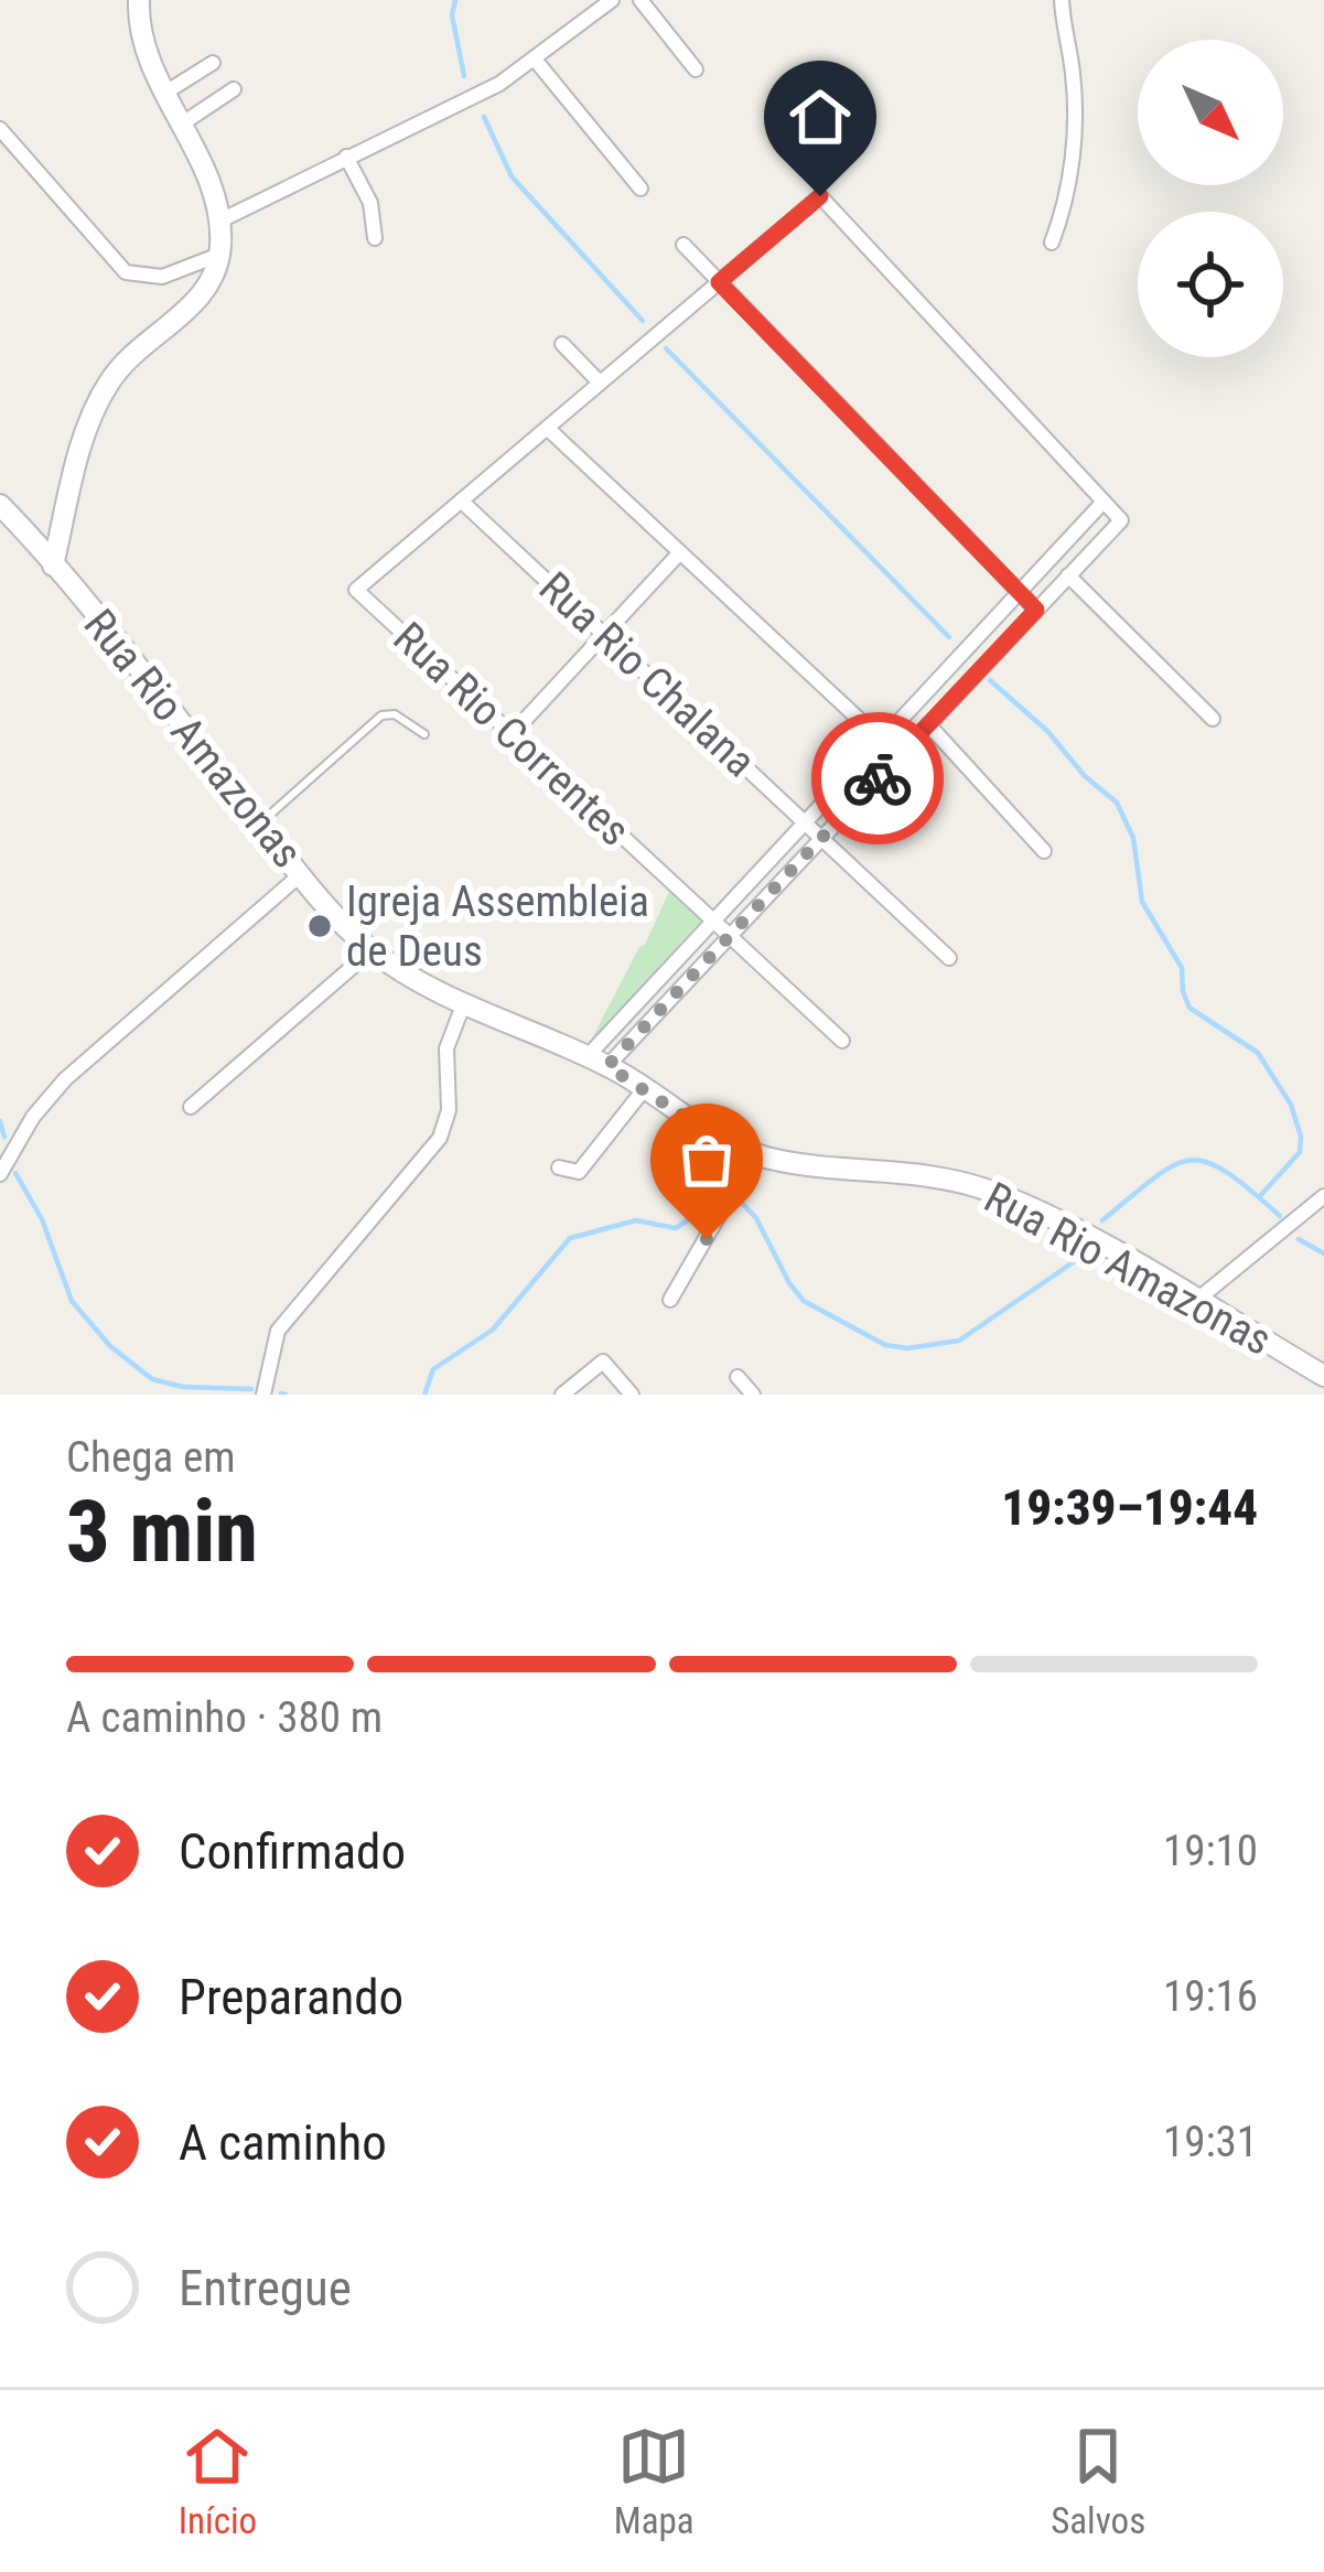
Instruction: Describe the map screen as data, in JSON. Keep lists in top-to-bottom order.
{
  "streets": {
    "street": ["Rua Rio Chalana", "Rua Rio Correntes", "Rua Rio Amazonas"]
  },
  "crossings": [
    ["Rua Rio Chalana", "Rua Rio Correntes"]
  ],
  "places": ["Igreja Assembleia de Deus"],
  "north": "bottom right",
  "page": {
    "heading": ["3 min", "Chega em", "19:39–19:44"],
    "bar": "A caminho · 380 m",
    "list": [
      ["Confirmado", "19:10"],
      ["Preparando", "19:16"],
      ["A caminho", "19:31"],
      "Entregue"
    ],
    "tabs": ["Início", "Mapa", "Salvos"]
  }
}
